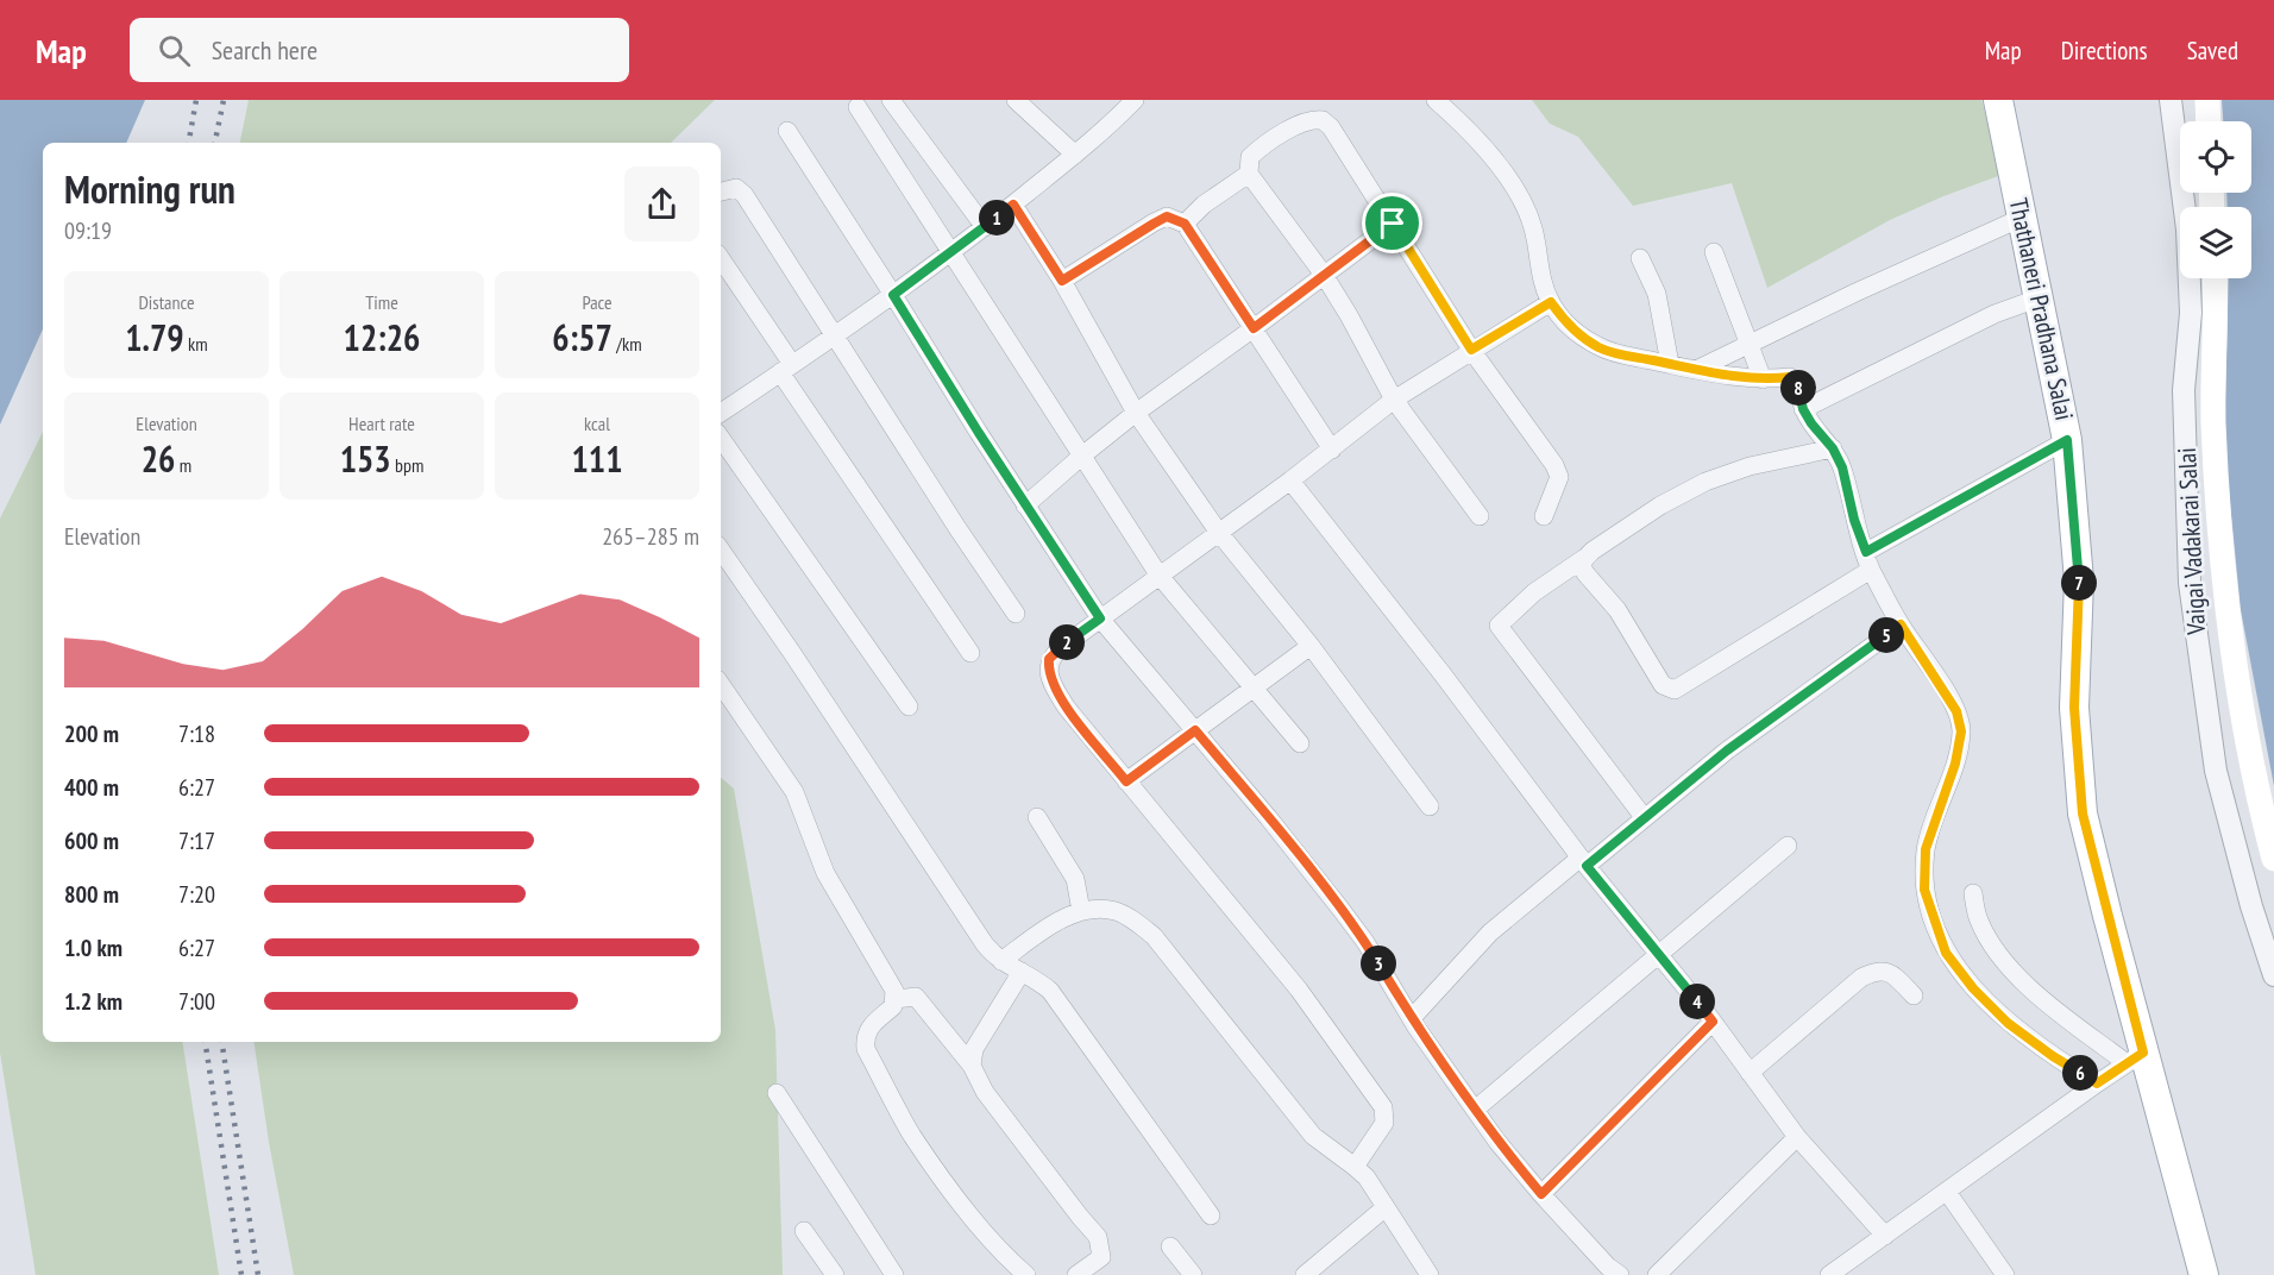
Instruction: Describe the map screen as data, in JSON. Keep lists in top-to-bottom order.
{
  "streets": {
    "main road": ["Thathaneri Pradhana Salai", "Vaigai Vadakarai Salai"]
  },
  "page": {
    "header": "Map",
    "search": "Search here",
    "nav": ["Map", "Directions", "Saved"],
    "heading": ["Morning run", "09:19"],
    "pins": [
      "1",
      "8",
      "7",
      "5",
      "2",
      "3",
      "4",
      "6"
    ],
    "stats": [
      ["Distance", "1.79 km"],
      ["Time", "12:26"],
      ["Pace", "6:57 /km"],
      ["Elevation", "26 m"],
      ["Heart rate", "153 bpm"],
      ["kcal", "111"]
    ],
    "chart": ["Elevation", "265–285 m"],
    "list": [
      {
        "name": "200 m",
        "note": "7:18"
      },
      {
        "name": "400 m",
        "note": "6:27"
      },
      {
        "name": "600 m",
        "note": "7:17"
      },
      {
        "name": "800 m",
        "note": "7:20"
      },
      {
        "name": "1.0 km",
        "note": "6:27"
      },
      {
        "name": "1.2 km",
        "note": "7:00"
      }
    ]
  }
}
